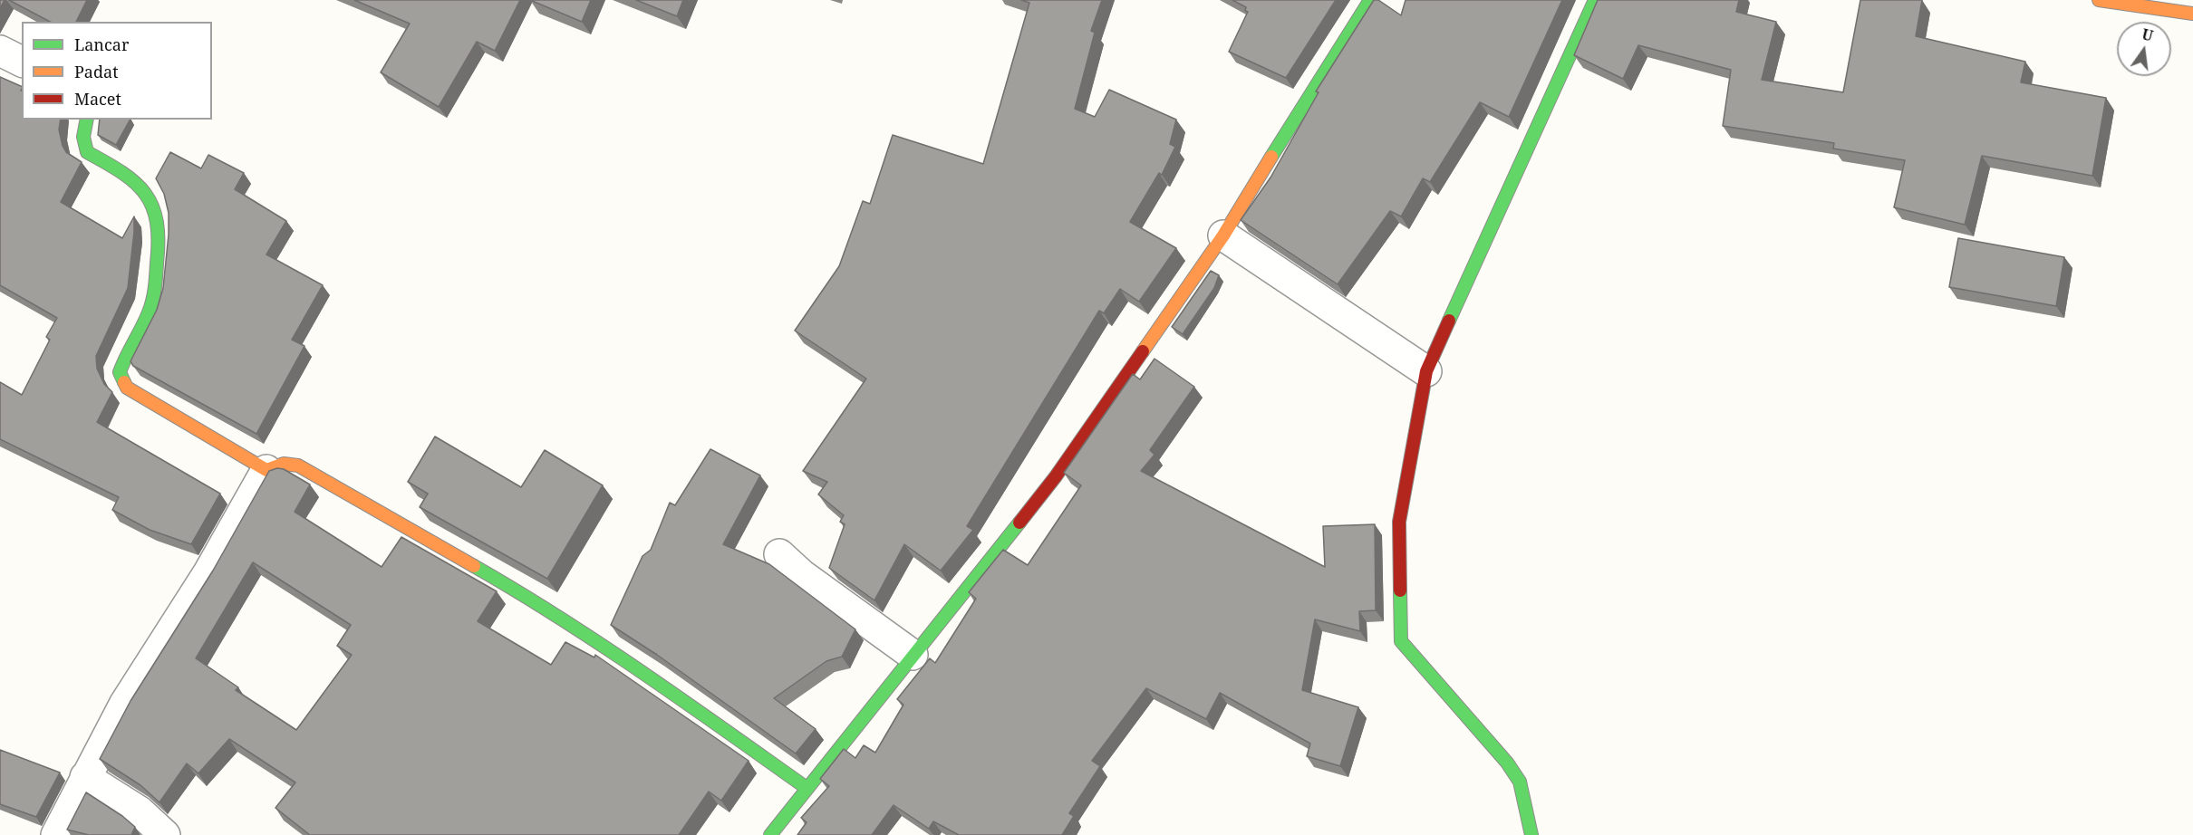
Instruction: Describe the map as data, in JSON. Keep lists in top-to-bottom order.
{
  "legend": ["Lancar", "Padat", "Macet"],
  "north": "top"
}
